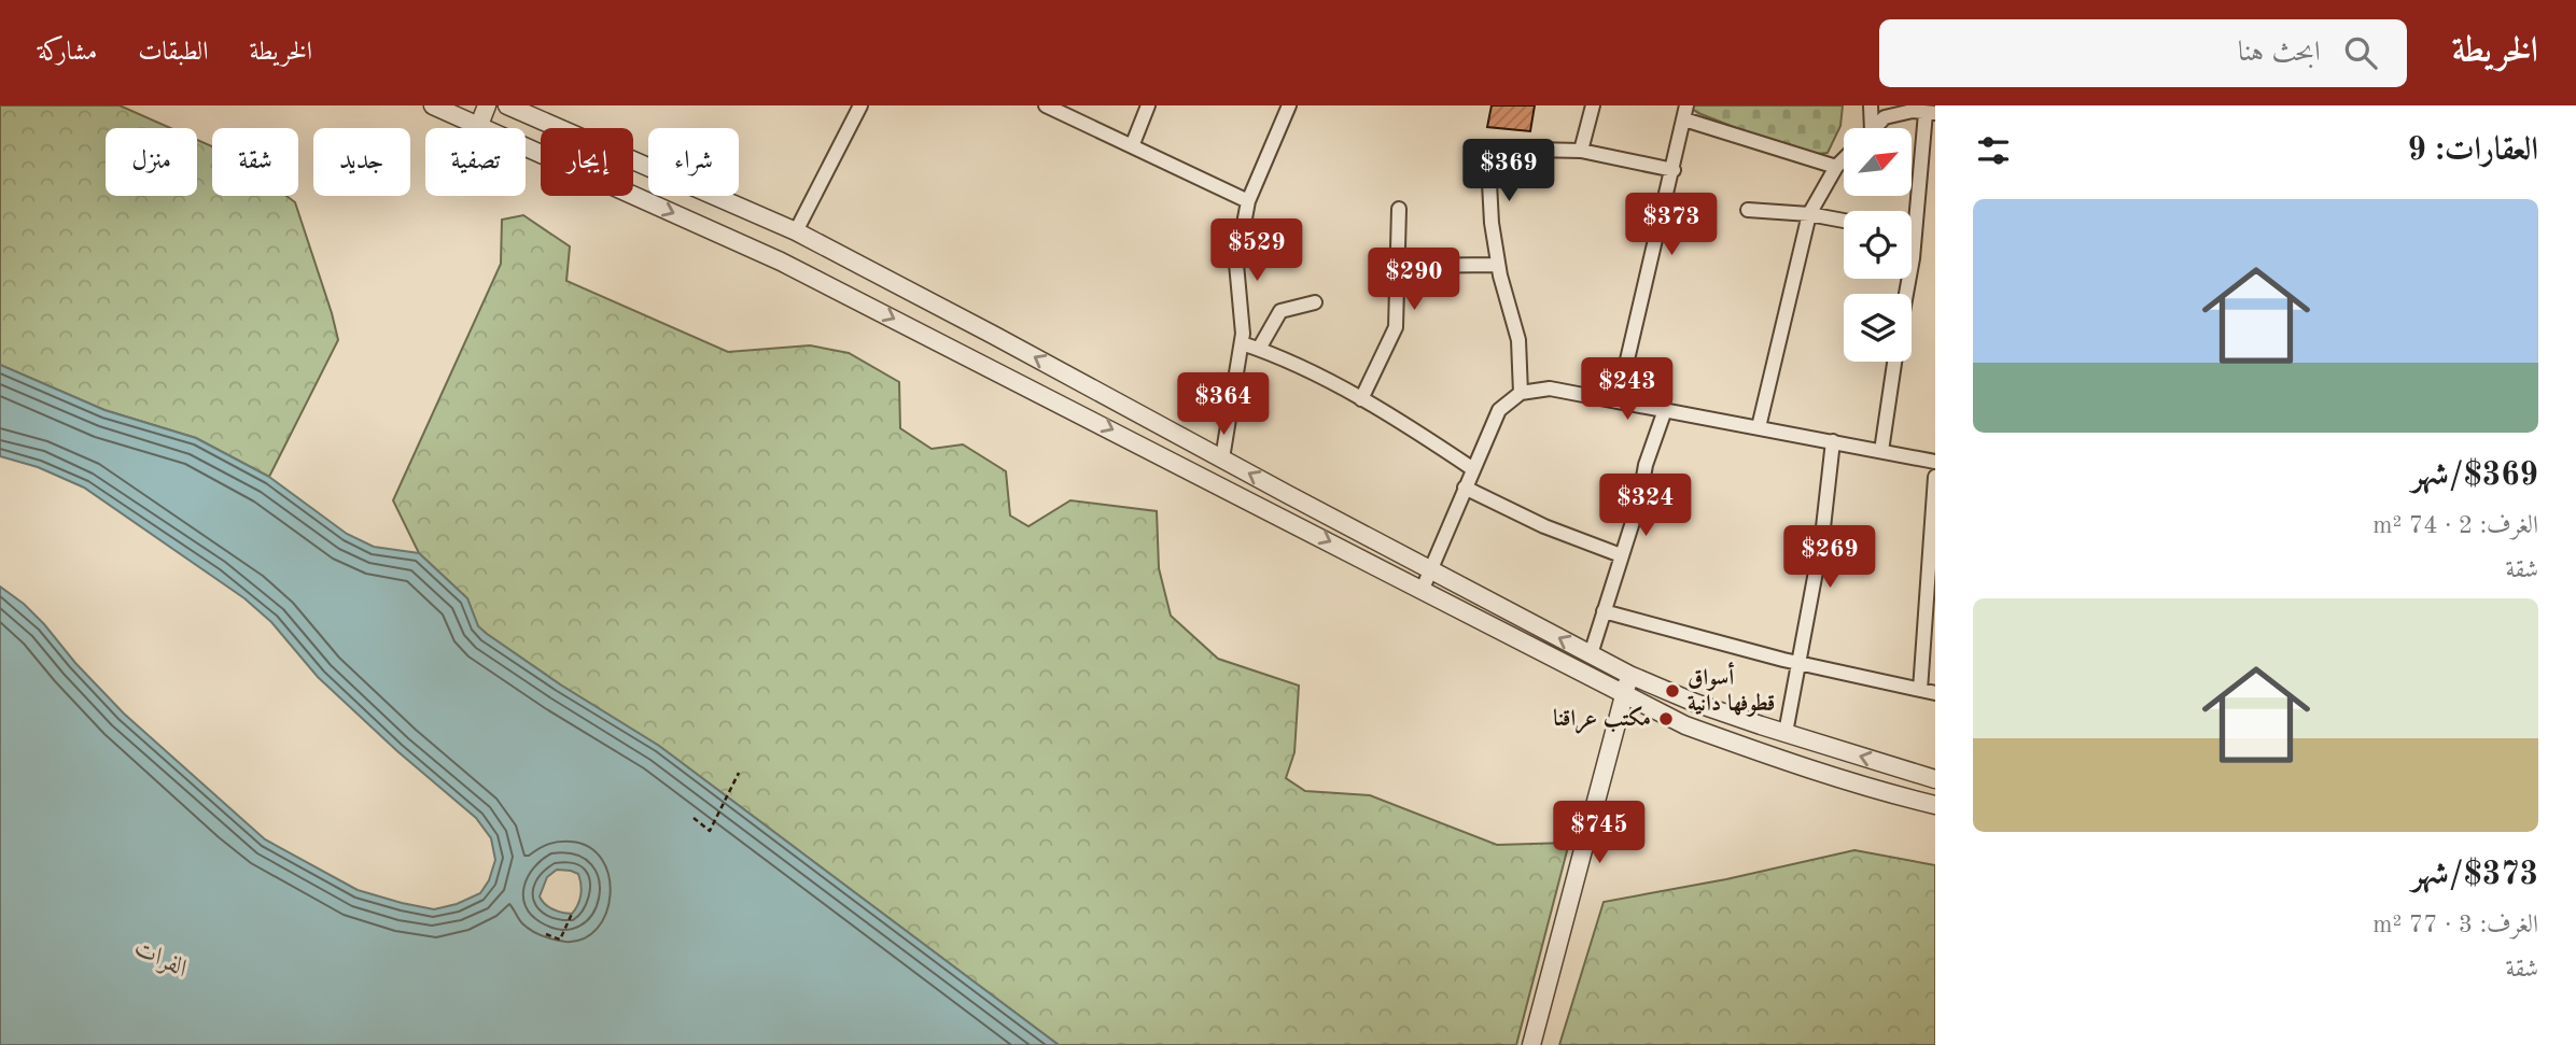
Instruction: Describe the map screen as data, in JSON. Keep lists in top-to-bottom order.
{
  "water": ["الفرات"],
  "places": ["أسواق قطوفها دانية", "مكتب عراقنا"],
  "north": "top right",
  "page": {
    "header": "الخريطة",
    "search": "ابحث هنا",
    "nav": ["الخريطة", "الطبقات", "مشاركة"],
    "heading": "العقارات: 9",
    "chip": [
      "شراء",
      "إيجار",
      "تصفية",
      "جديد",
      "شقة",
      "منزل"
    ],
    "price": [
      "$369",
      "$373",
      "$529",
      "$290",
      "$243",
      "$364",
      "$324",
      "$269",
      "$745"
    ],
    "list": [
      {
        "name": "$369/شهر",
        "note": "الغرف: 2 · 74 m² · شقة"
      },
      {
        "name": "$373/شهر",
        "note": "الغرف: 3 · 77 m² · شقة"
      }
    ]
  }
}
